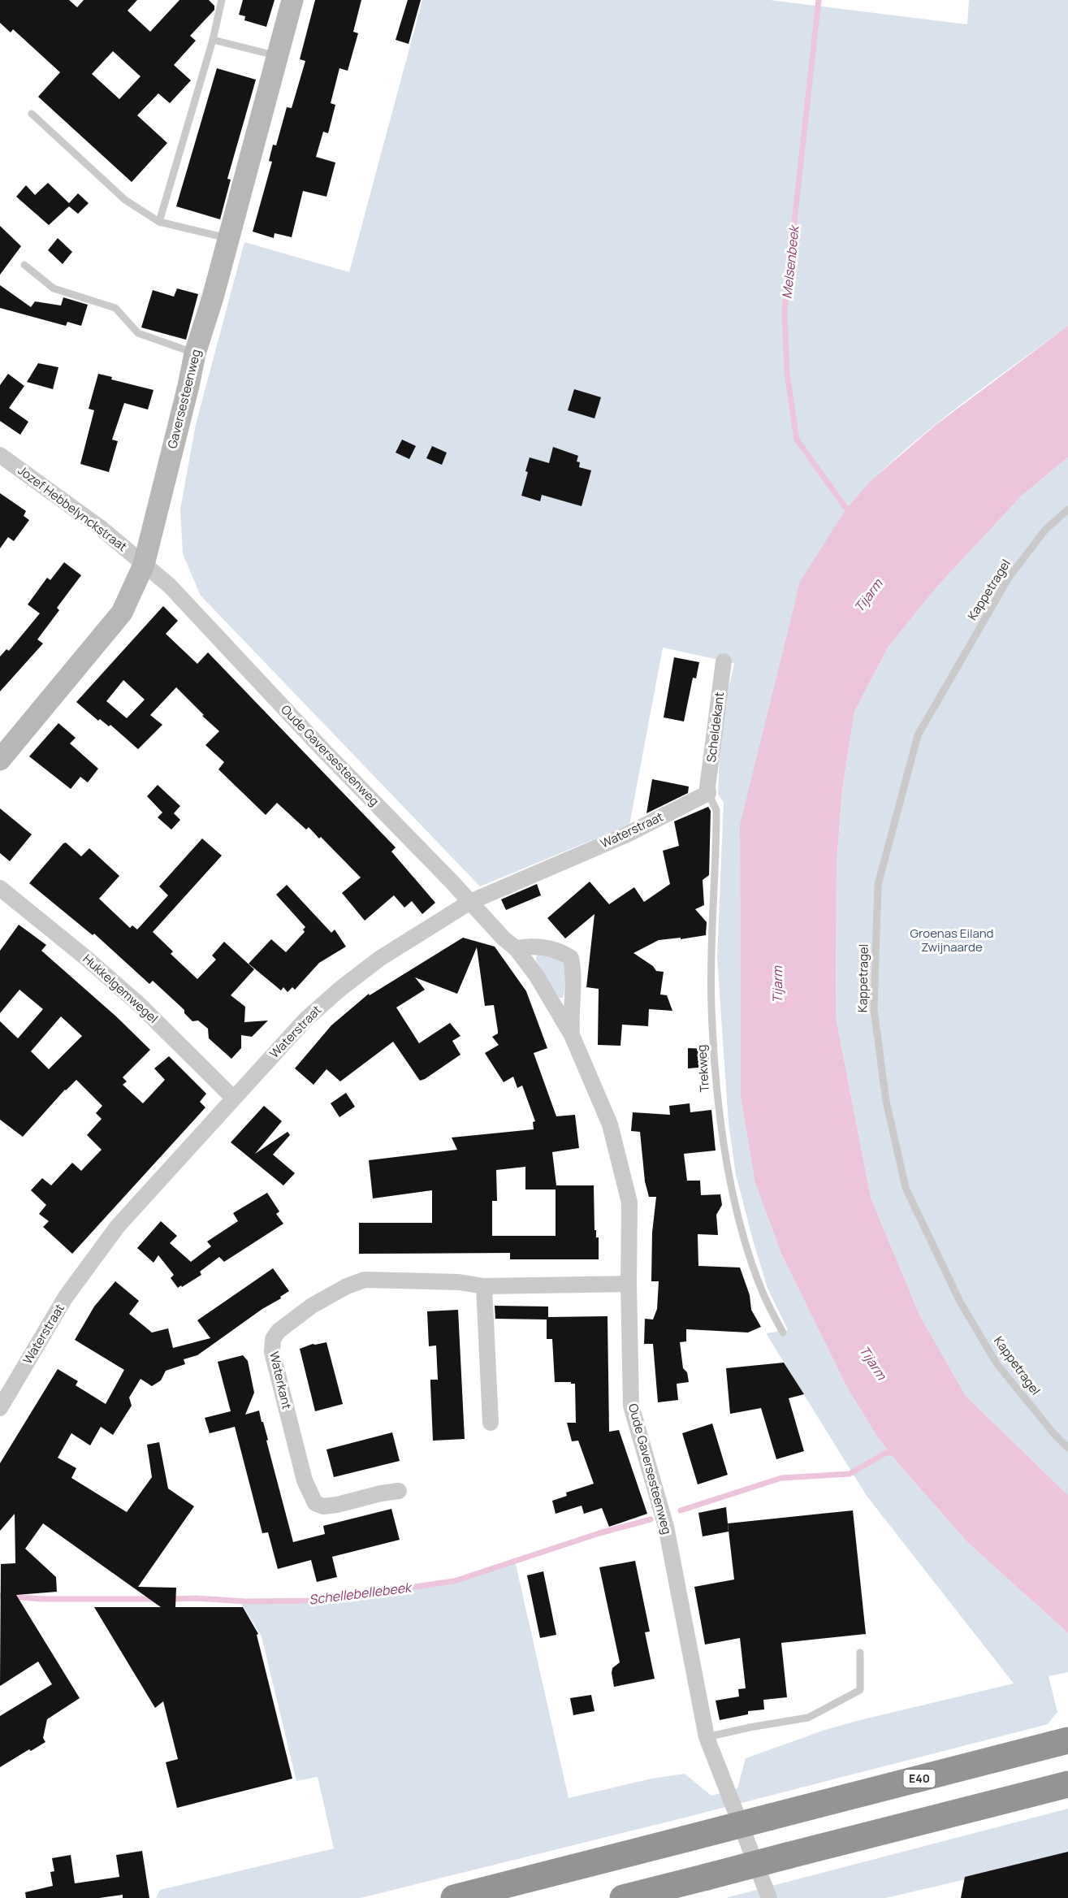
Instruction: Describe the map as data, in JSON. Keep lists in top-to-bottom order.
{
  "streets": {
    "highway": ["E40"],
    "street": [
      "Gaversesteenweg",
      "Jozef Hebbelynckstraat",
      "Scheldekant",
      "Oude Gaversesteenweg",
      "Waterstraat",
      "Hukkelgemwegel",
      "Waterkant"
    ],
    "lane": ["Kappetragel", "Trekweg"]
  },
  "crossings": [
    ["Gaversesteenweg", "Jozef Hebbelynckstraat"],
    ["Gaversesteenweg", "Oude Gaversesteenweg"],
    ["Jozef Hebbelynckstraat", "Oude Gaversesteenweg"],
    ["Scheldekant", "Waterstraat"],
    ["Scheldekant", "Trekweg"],
    ["Oude Gaversesteenweg", "Waterstraat"],
    ["Oude Gaversesteenweg", "Waterkant"],
    ["Waterstraat", "Hukkelgemwegel"],
    ["Waterstraat", "Trekweg"]
  ],
  "water": ["Melsenbeek", "Tijarm", "Schellebellebeek"],
  "parks": ["Groenas Eiland Zwijnaarde"]
}
